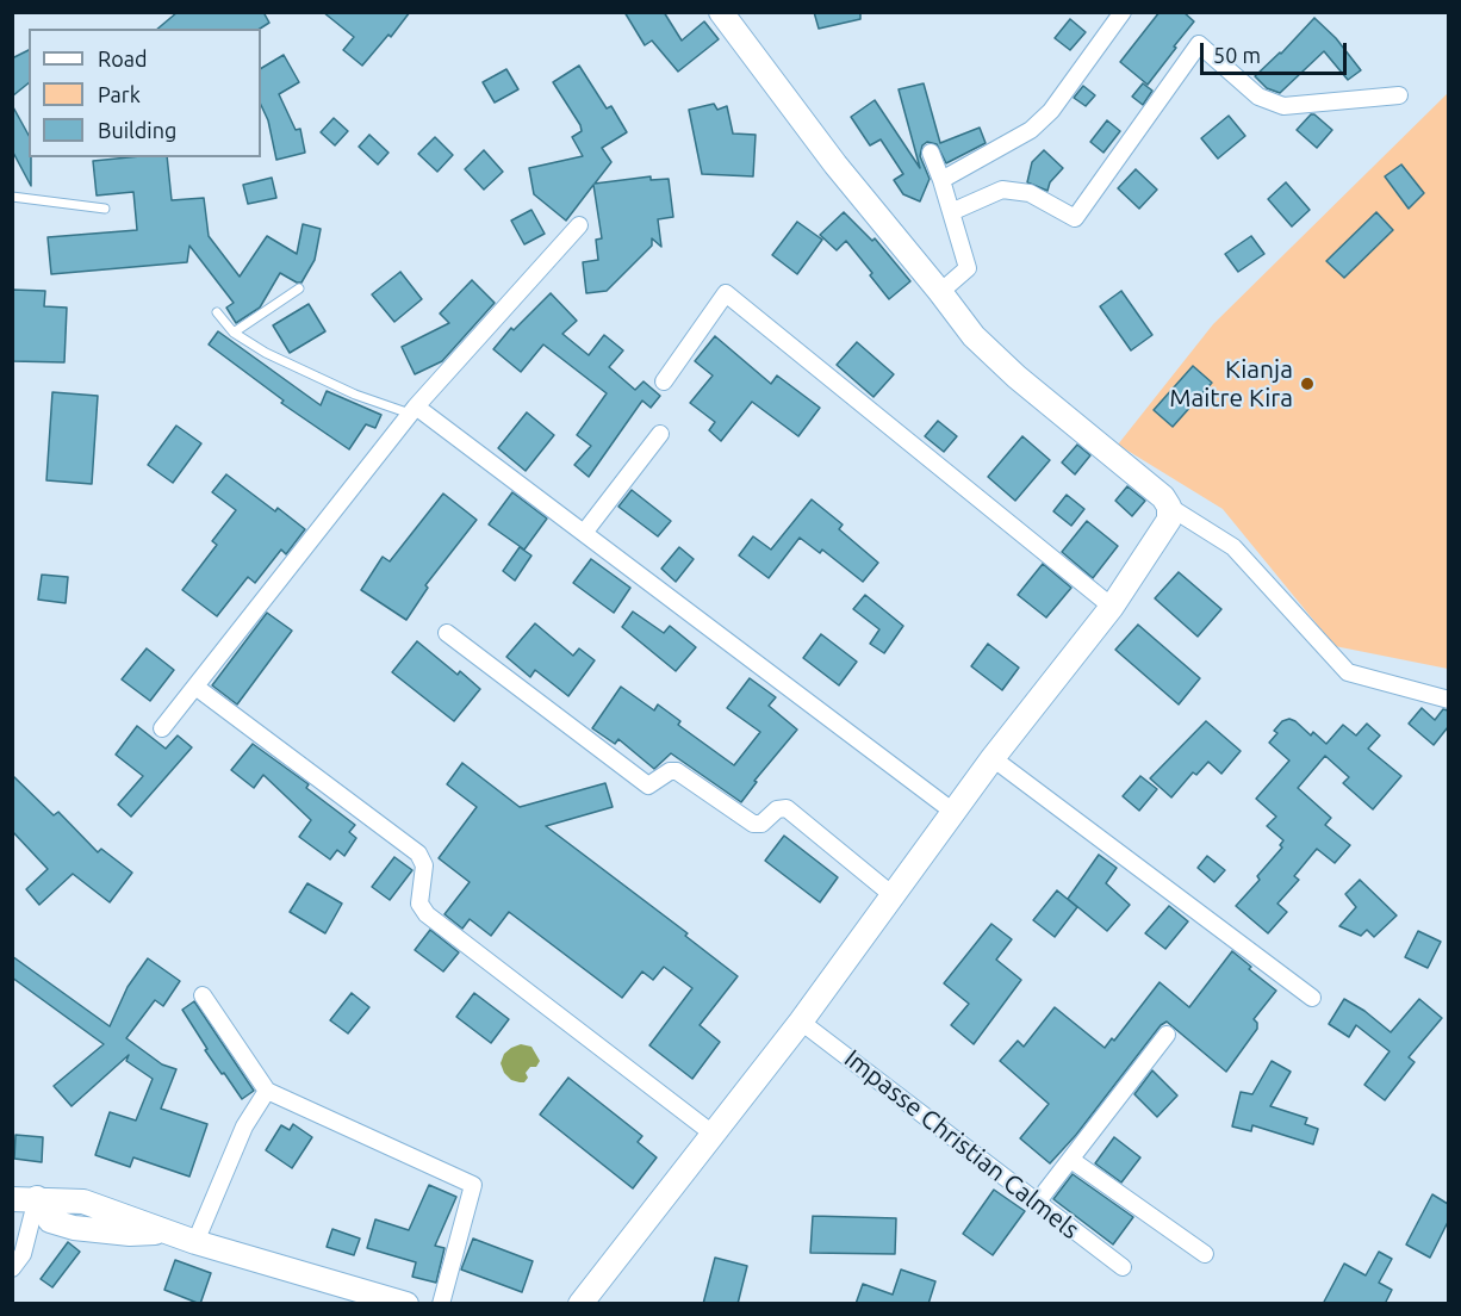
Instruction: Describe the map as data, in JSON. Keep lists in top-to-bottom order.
{
  "streets": {
    "street": ["Impasse Christian Calmels"]
  },
  "places": ["Kianja Maitre Kira"],
  "legend": ["Road", "Park", "Building"],
  "scale_bar": "50 m"
}
